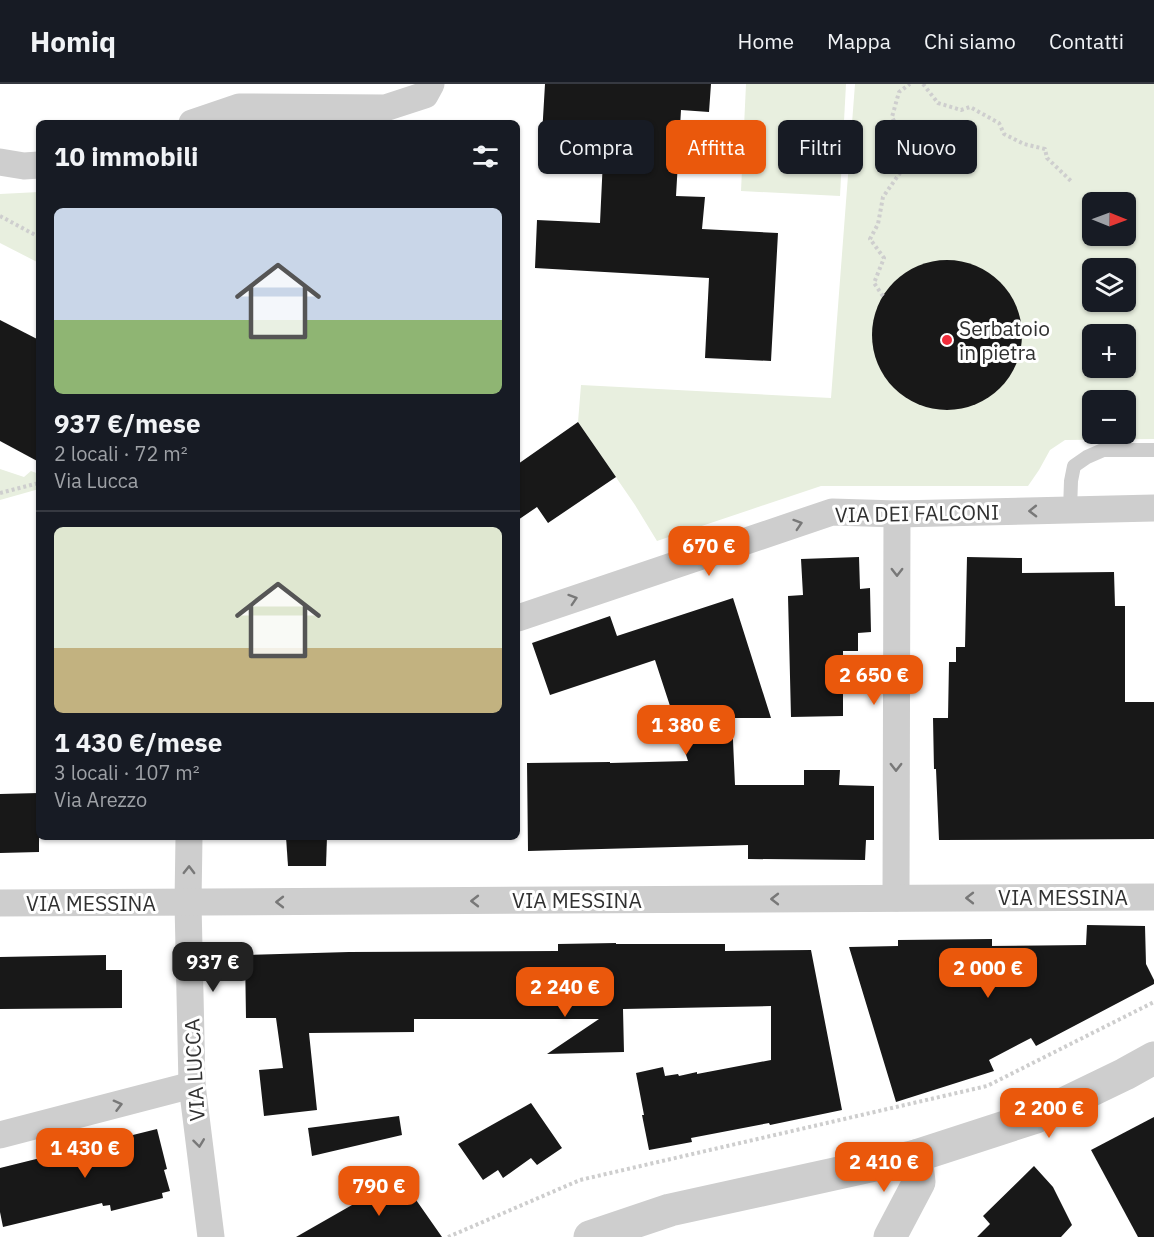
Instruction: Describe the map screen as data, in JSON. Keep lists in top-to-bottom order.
{
  "streets": {
    "street": ["VIA DEI FALCONI", "VIA MESSINA", "VIA LUCCA"]
  },
  "crossings": [
    ["VIA MESSINA", "VIA LUCCA"]
  ],
  "one_way": ["VIA MESSINA", "VIA LUCCA"],
  "places": ["Serbatoio in pietra"],
  "north": "right",
  "page": {
    "header": "Homiq",
    "nav": [
      "Home",
      "Mappa",
      "Chi siamo",
      "Contatti"
    ],
    "chip": [
      "Compra",
      "Affitta",
      "Filtri",
      "Nuovo"
    ],
    "heading": "10 immobili",
    "map_buttons": ["+", "−"],
    "list": [
      {
        "name": "937 €/mese",
        "note": "2 locali · 72 m² · Via Lucca"
      },
      {
        "name": "1 430 €/mese",
        "note": "3 locali · 107 m² · Via Arezzo"
      }
    ],
    "price": [
      "670 €",
      "2 650 €",
      "1 380 €",
      "937 €",
      "2 000 €",
      "2 240 €",
      "2 200 €",
      "1 430 €",
      "2 410 €",
      "790 €"
    ]
  }
}
